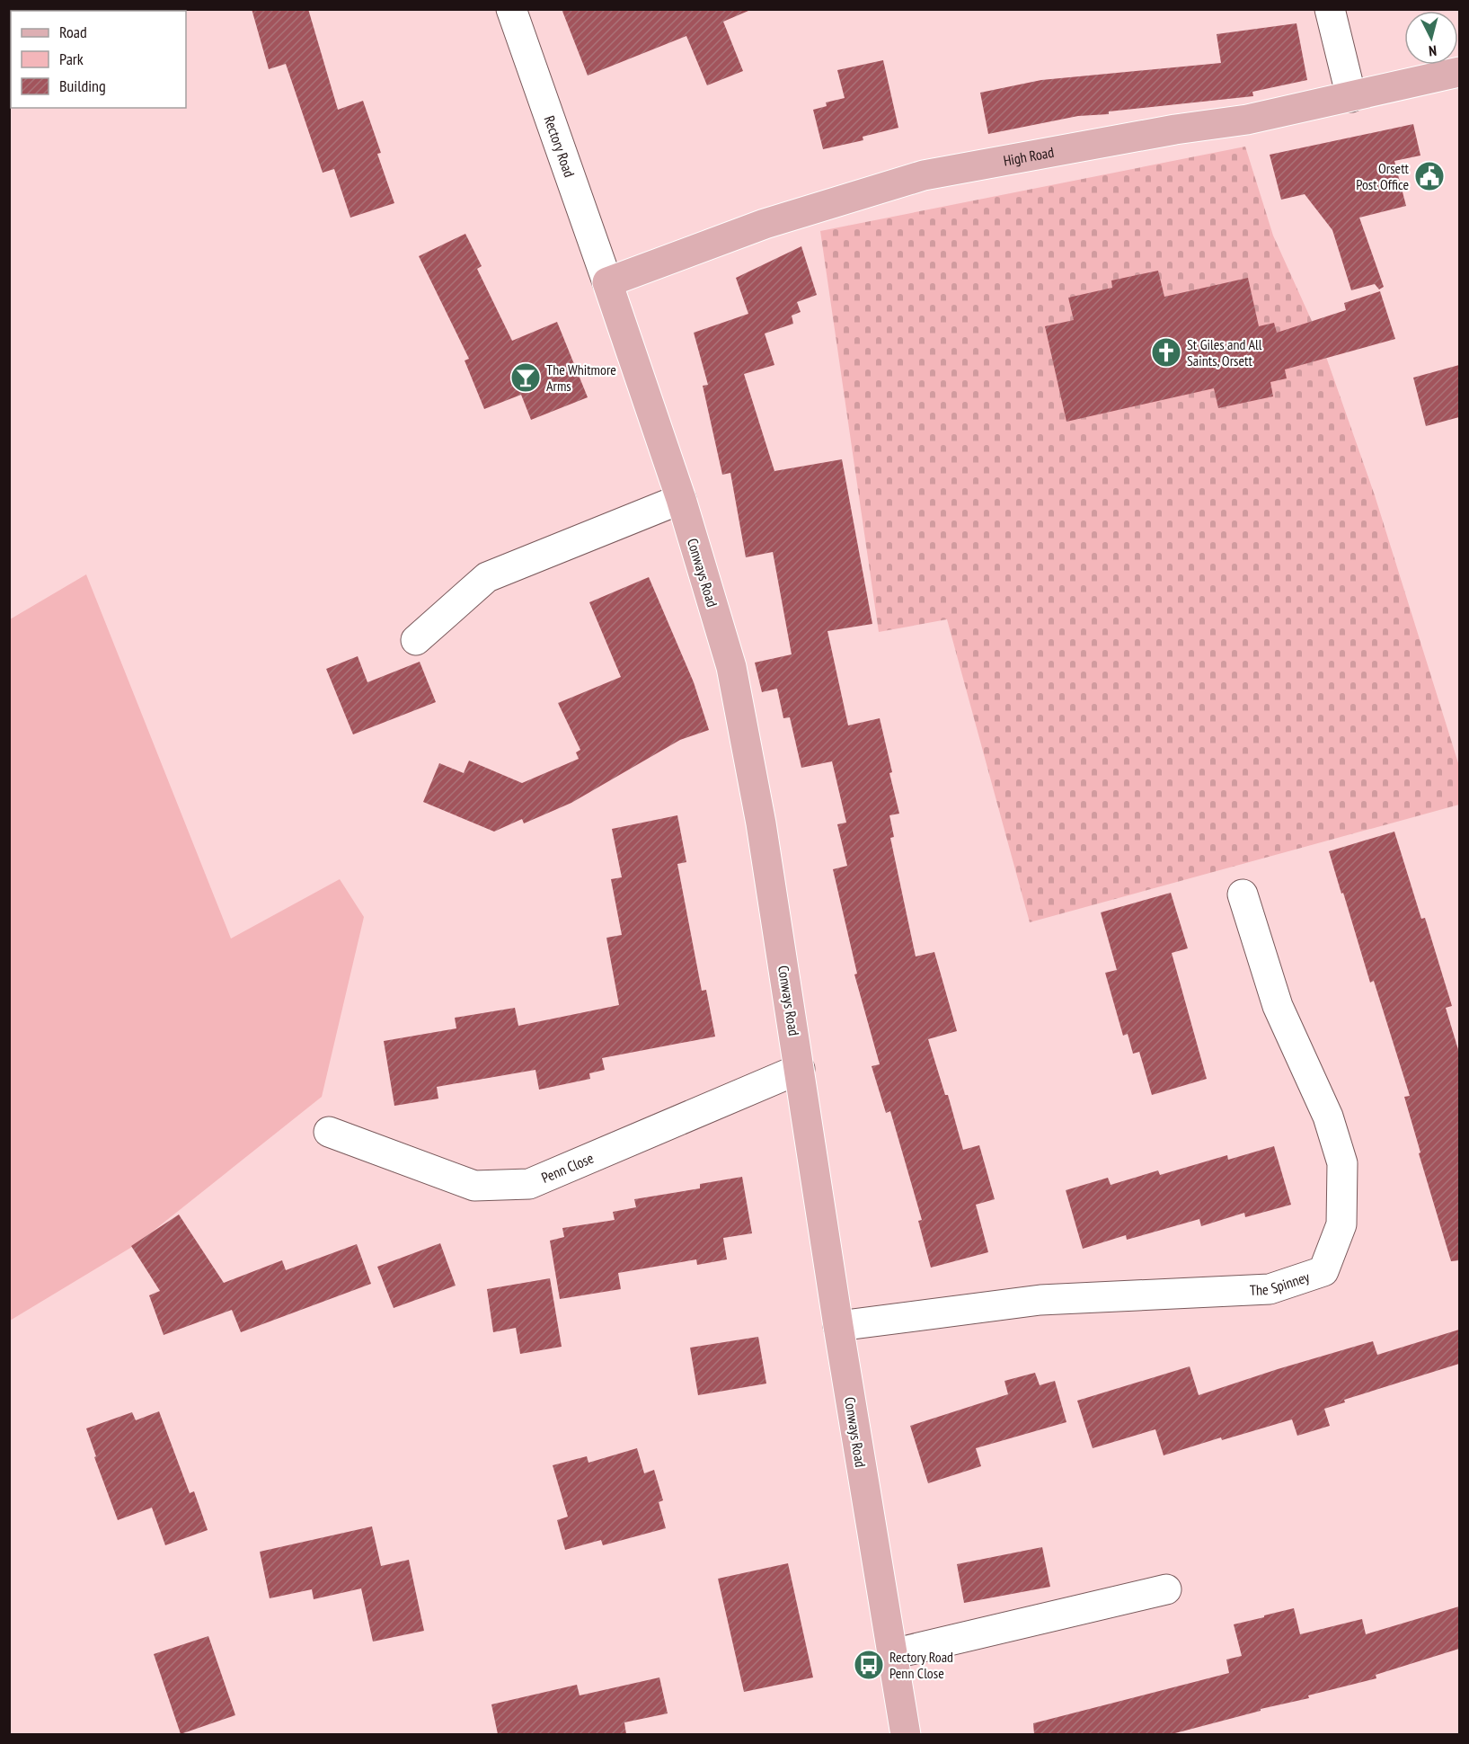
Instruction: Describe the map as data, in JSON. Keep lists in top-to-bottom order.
{
  "streets": {
    "main road": ["High Road", "Conways Road"],
    "street": ["Rectory Road", "Penn Close", "The Spinney"]
  },
  "crossings": [
    ["Rectory Road", "High Road"],
    ["Rectory Road", "Conways Road"],
    ["High Road", "Conways Road"],
    ["Conways Road", "Penn Close"],
    ["Conways Road", "The Spinney"]
  ],
  "places": {
    "public building": ["Orsett Post Office"],
    "church": ["St Giles and All Saints, Orsett"],
    "bar": ["The Whitmore Arms"],
    "bus stop": ["Rectory Road Penn Close"]
  },
  "legend": ["Road", "Park", "Building"],
  "north": "bottom"
}
